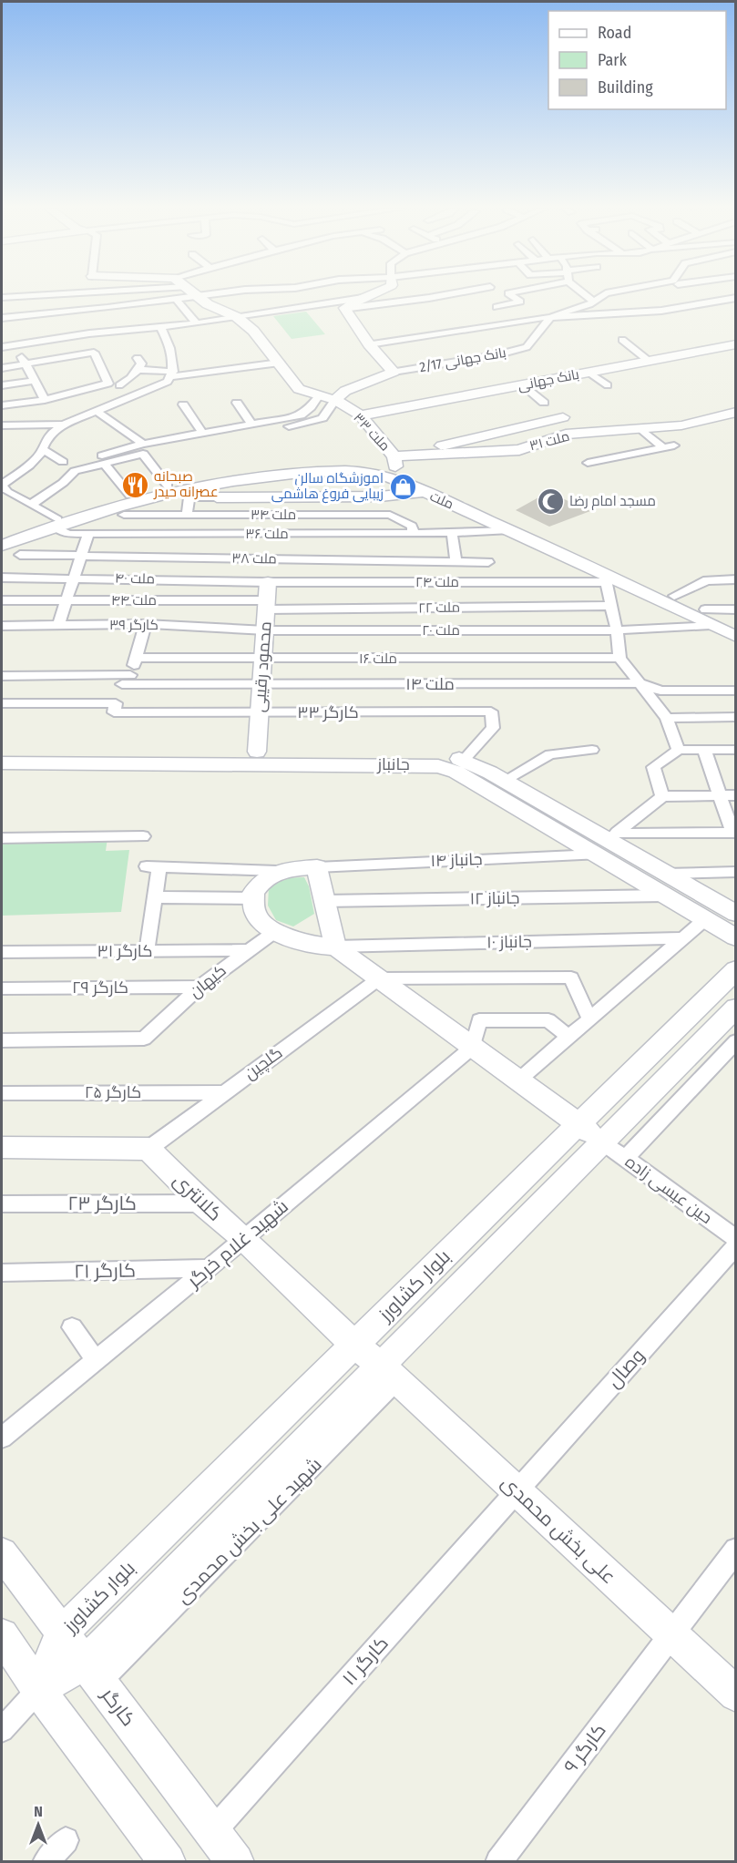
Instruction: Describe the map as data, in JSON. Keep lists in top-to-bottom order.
{
  "streets": {
    "street": [
      "بانک جهانی 2/17",
      "بانک جهانی",
      "ملت ۳۳",
      "ملت ۳۱",
      "ملت",
      "ملت ۳۴",
      "ملت ۳۶",
      "ملت ۳۸",
      "ملت ۴۰",
      "ملت ۲۴",
      "ملت ۴۴",
      "ملت ۲۲",
      "کارگر ۳۹",
      "ملت ۲۰",
      "ملت ۱۶",
      "محمود رقیبی",
      "ملت ۱۴",
      "کارگر ۳۳",
      "جانباز",
      "جانباز ۱۴",
      "جانباز ۱۲",
      "جانباز ۱۰",
      "کارگر ۳۱",
      "کیهان",
      "کارگر ۲۹",
      "گلچین",
      "کارگر ۲۵",
      "حین عیسی زاده",
      "کلانتری",
      "کارگر ۲۳",
      "شهید غلام خرگر",
      "کارگر ۲۱",
      "بلوار کشاورز",
      "وصال",
      "علی بخش محمدی",
      "کارگر ۱۱",
      "کارگر",
      "کارگر ۹"
    ]
  },
  "crossings": [
    ["بانک جهانی", "ملت ۳۳"],
    ["ملت ۳۳", "ملت ۳۱"],
    ["ملت ۳۳", "ملت"],
    ["ملت ۳۱", "ملت"],
    ["ملت", "ملت ۳۶"],
    ["ملت", "ملت ۲۴"],
    ["ملت", "ملت ۲۰"],
    ["ملت ۳۴", "ملت ۳۶"],
    ["ملت ۴۰", "ملت ۲۴"],
    ["ملت ۴۰", "محمود رقیبی"],
    ["ملت ۲۴", "محمود رقیبی"],
    ["ملت ۴۴", "ملت ۲۲"],
    ["ملت ۴۴", "محمود رقیبی"],
    ["ملت ۲۲", "محمود رقیبی"],
    ["کارگر ۳۹", "ملت ۲۰"],
    ["کارگر ۳۹", "محمود رقیبی"],
    ["ملت ۲۰", "محمود رقیبی"],
    ["ملت ۱۶", "محمود رقیبی"],
    ["محمود رقیبی", "ملت ۱۴"],
    ["محمود رقیبی", "کارگر ۳۳"],
    ["محمود رقیبی", "جانباز"],
    ["کارگر ۳۳", "جانباز"],
    ["جانباز", "جانباز ۱۴"],
    ["جانباز", "جانباز ۱۲"],
    ["کارگر ۳۱", "کیهان"],
    ["کیهان", "کارگر ۲۹"],
    ["گلچین", "کارگر ۲۵"],
    ["گلچین", "کلانتری"],
    ["حین عیسی زاده", "بلوار کشاورز"],
    ["کلانتری", "کارگر ۲۳"],
    ["کلانتری", "شهید غلام خرگر"],
    ["کلانتری", "بلوار کشاورز"],
    ["کلانتری", "علی بخش محمدی"],
    ["شهید غلام خرگر", "کارگر ۲۱"],
    ["بلوار کشاورز", "علی بخش محمدی"],
    ["بلوار کشاورز", "کارگر"],
    ["وصال", "علی بخش محمدی"],
    ["وصال", "کارگر ۱۱"],
    ["علی بخش محمدی", "کارگر ۱۱"],
    ["علی بخش محمدی", "کارگر ۹"],
    ["کارگر ۱۱", "کارگر"]
  ],
  "places": {
    "restaurant": ["صبحانه عصرانه حیدر"],
    "shop": ["اموزشگاه سالن زیبایی فروغ هاشمی"],
    "mosque": ["مسجد امام رضا"]
  },
  "legend": ["Road", "Park", "Building"],
  "north": "top"
}
